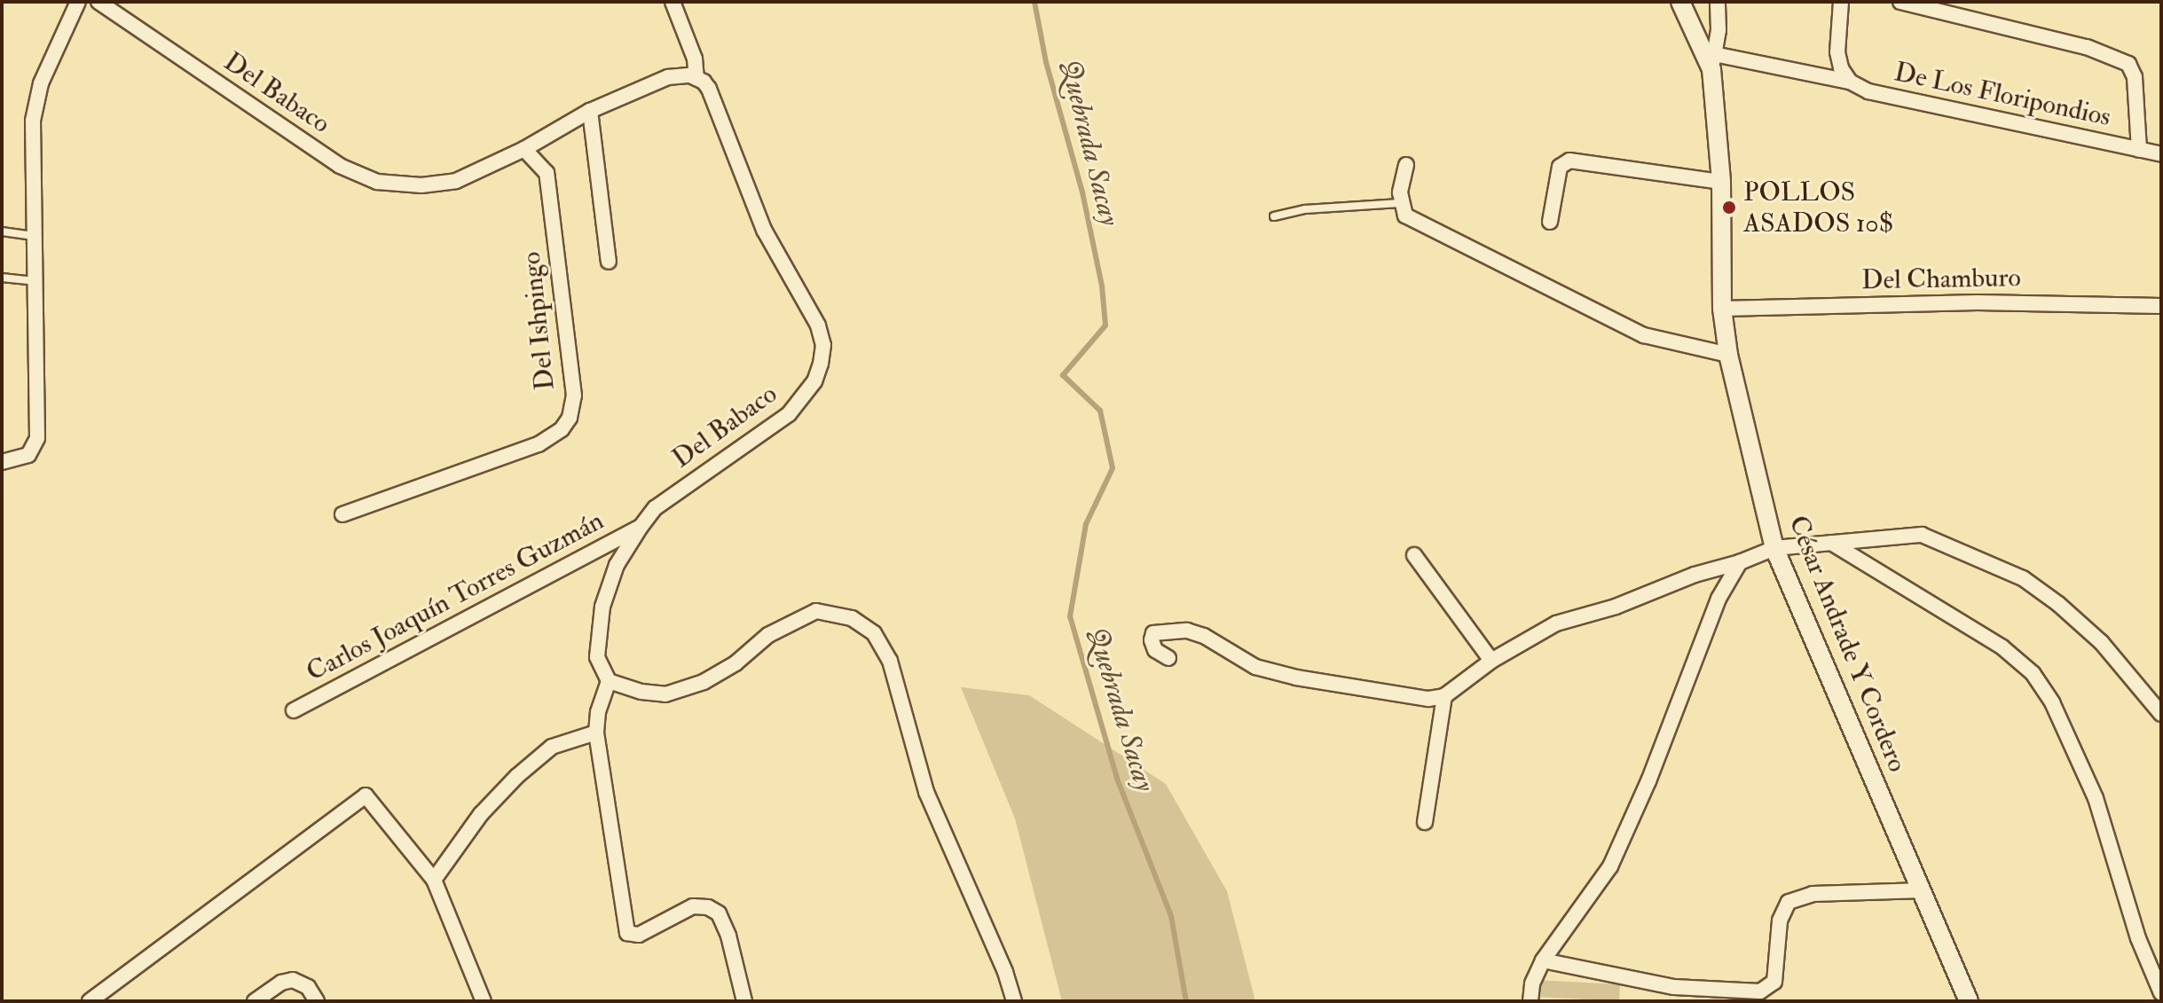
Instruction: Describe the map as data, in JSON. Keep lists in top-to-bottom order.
{
  "streets": {
    "street": [
      "Del Babaco",
      "De Los Floripondios",
      "Del Chamburo",
      "Del Ishpingo",
      "Carlos Joaquín Torres Guzmán",
      "César Andrade Y Cordero"
    ]
  },
  "crossings": [
    ["Del Babaco", "Del Ishpingo"],
    ["Del Babaco", "Carlos Joaquín Torres Guzmán"],
    ["De Los Floripondios", "César Andrade Y Cordero"],
    ["Del Chamburo", "César Andrade Y Cordero"]
  ],
  "water": ["Quebrada Sacay"],
  "places": ["POLLOS ASADOS 10$"]
}
